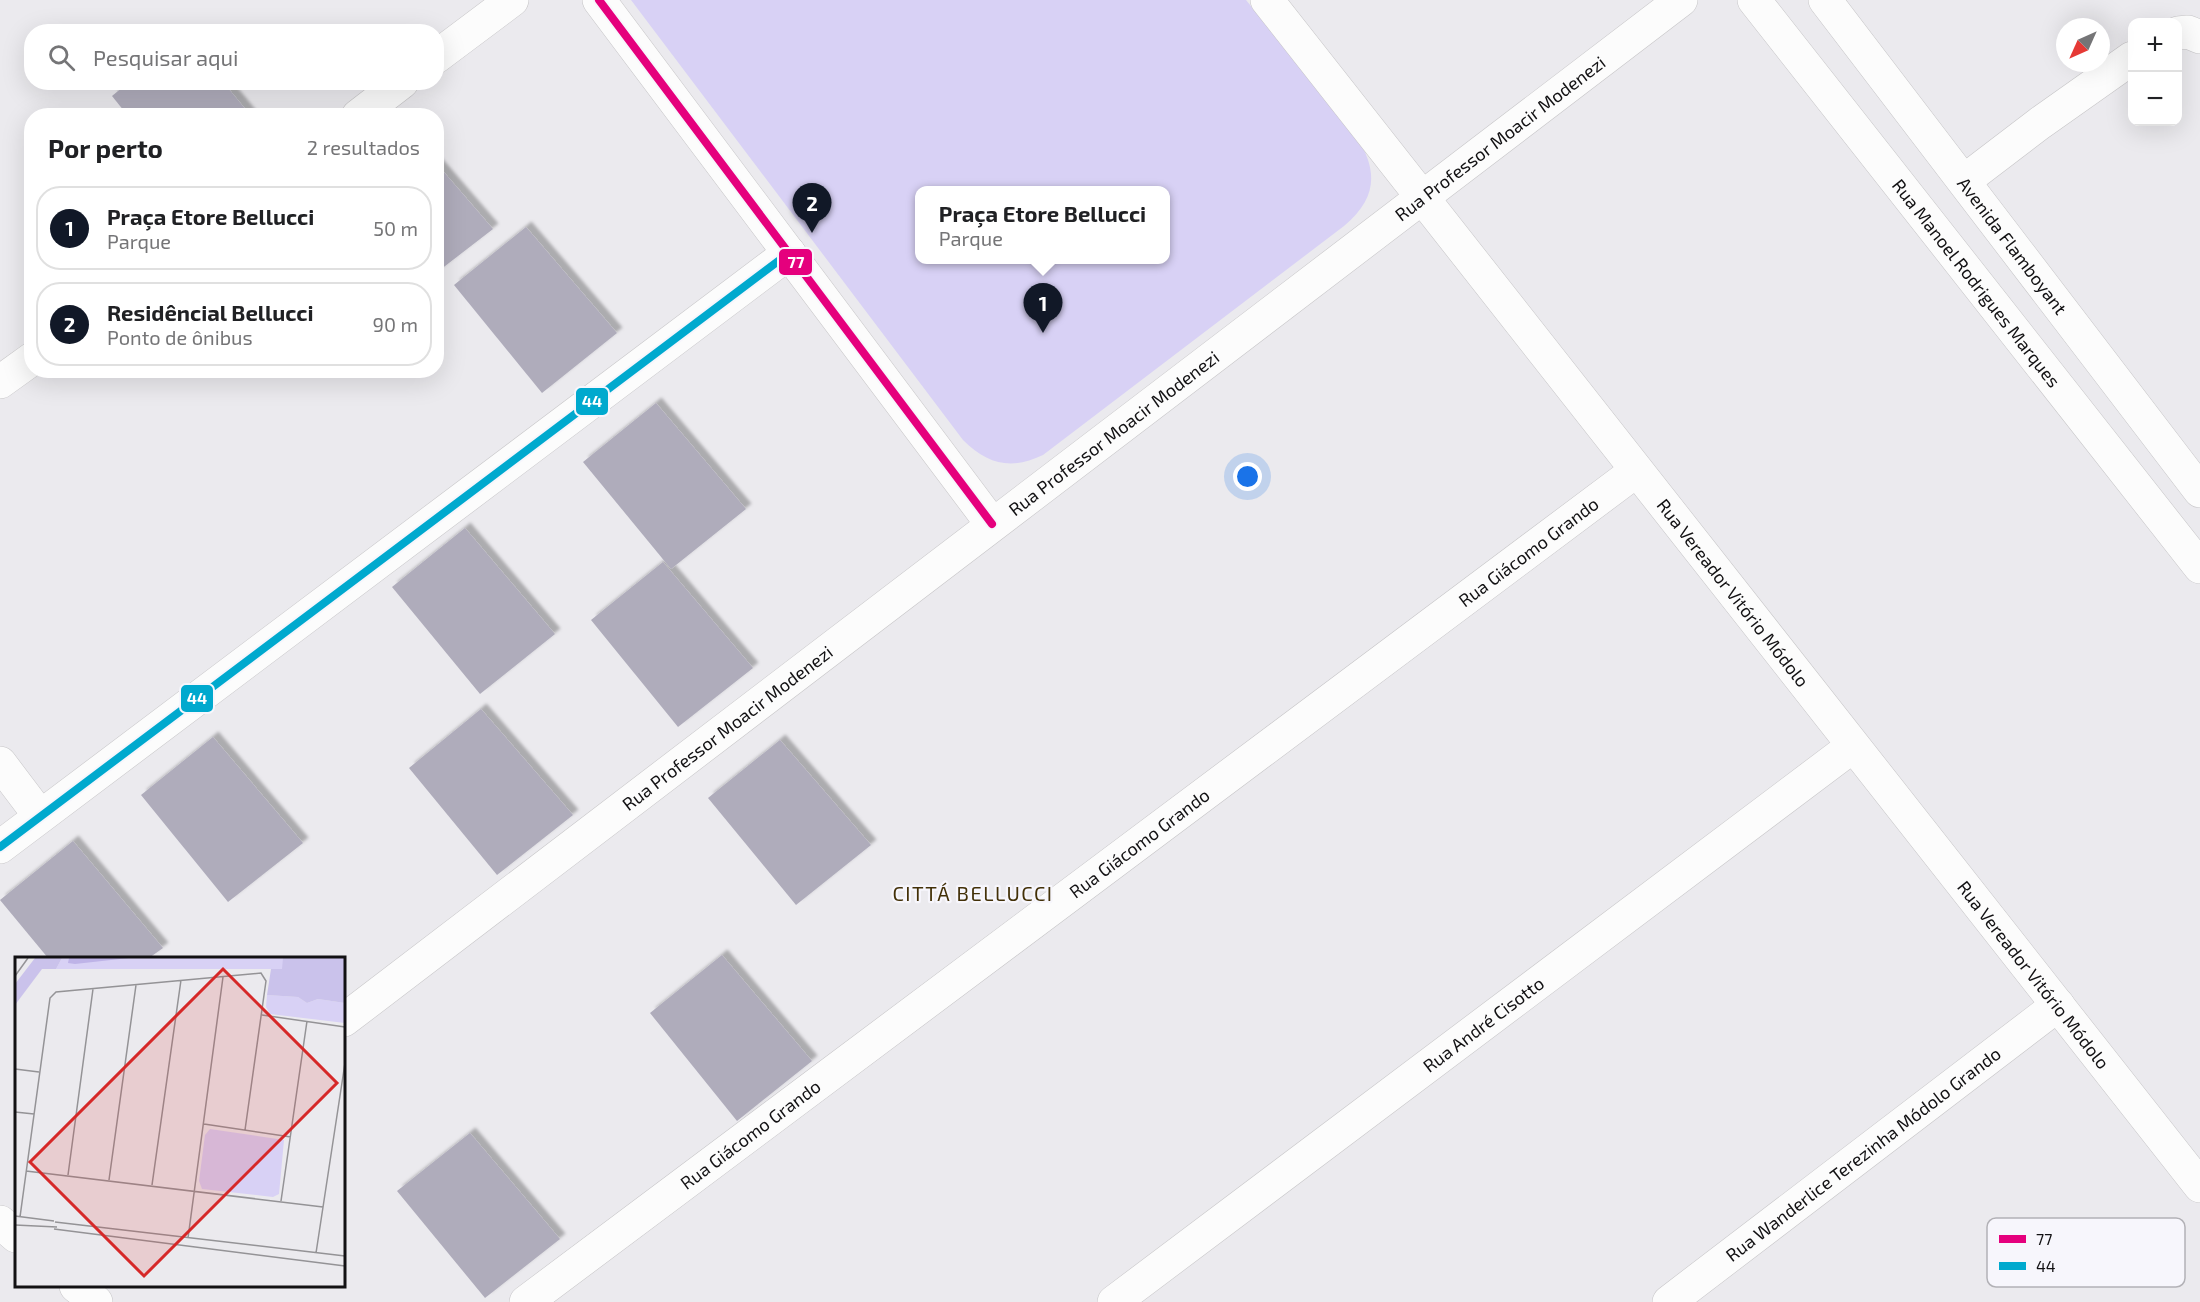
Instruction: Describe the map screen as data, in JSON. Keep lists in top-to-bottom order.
{
  "streets": {
    "street": [
      "Rua Professor Moacir Modenezi",
      "Avenida Flamboyant",
      "Rua Manoel Rodrigues Marques",
      "Rua Giácomo Grando",
      "Rua Vereador Vitório Módolo",
      "Rua André Cisotto",
      "Rua Wanderlice Terezinha Módolo Grando"
    ]
  },
  "crossings": [
    ["Rua Professor Moacir Modenezi", "Rua Vereador Vitório Módolo"],
    ["Rua Giácomo Grando", "Rua Vereador Vitório Módolo"],
    ["Rua Vereador Vitório Módolo", "Rua André Cisotto"],
    ["Rua Vereador Vitório Módolo", "Rua Wanderlice Terezinha Módolo Grando"]
  ],
  "districts": ["CITTÁ BELLUCCI"],
  "lines": ["transit line 77", "transit line 44"],
  "legend": ["77", "44"],
  "north": "bottom left",
  "page": {
    "map_buttons": ["+", "−"],
    "search": "Pesquisar aqui",
    "heading": ["Por perto", "2 resultados"],
    "pins": ["2", "1"],
    "popup": ["Praça Etore Bellucci", "Parque"],
    "list": [
      {
        "mark": "1",
        "name": "Praça Etore Bellucci",
        "note": "Parque",
        "value": "50 m"
      },
      {
        "mark": "2",
        "name": "Residêncial Bellucci",
        "note": "Ponto de ônibus",
        "value": "90 m"
      }
    ]
  }
}
